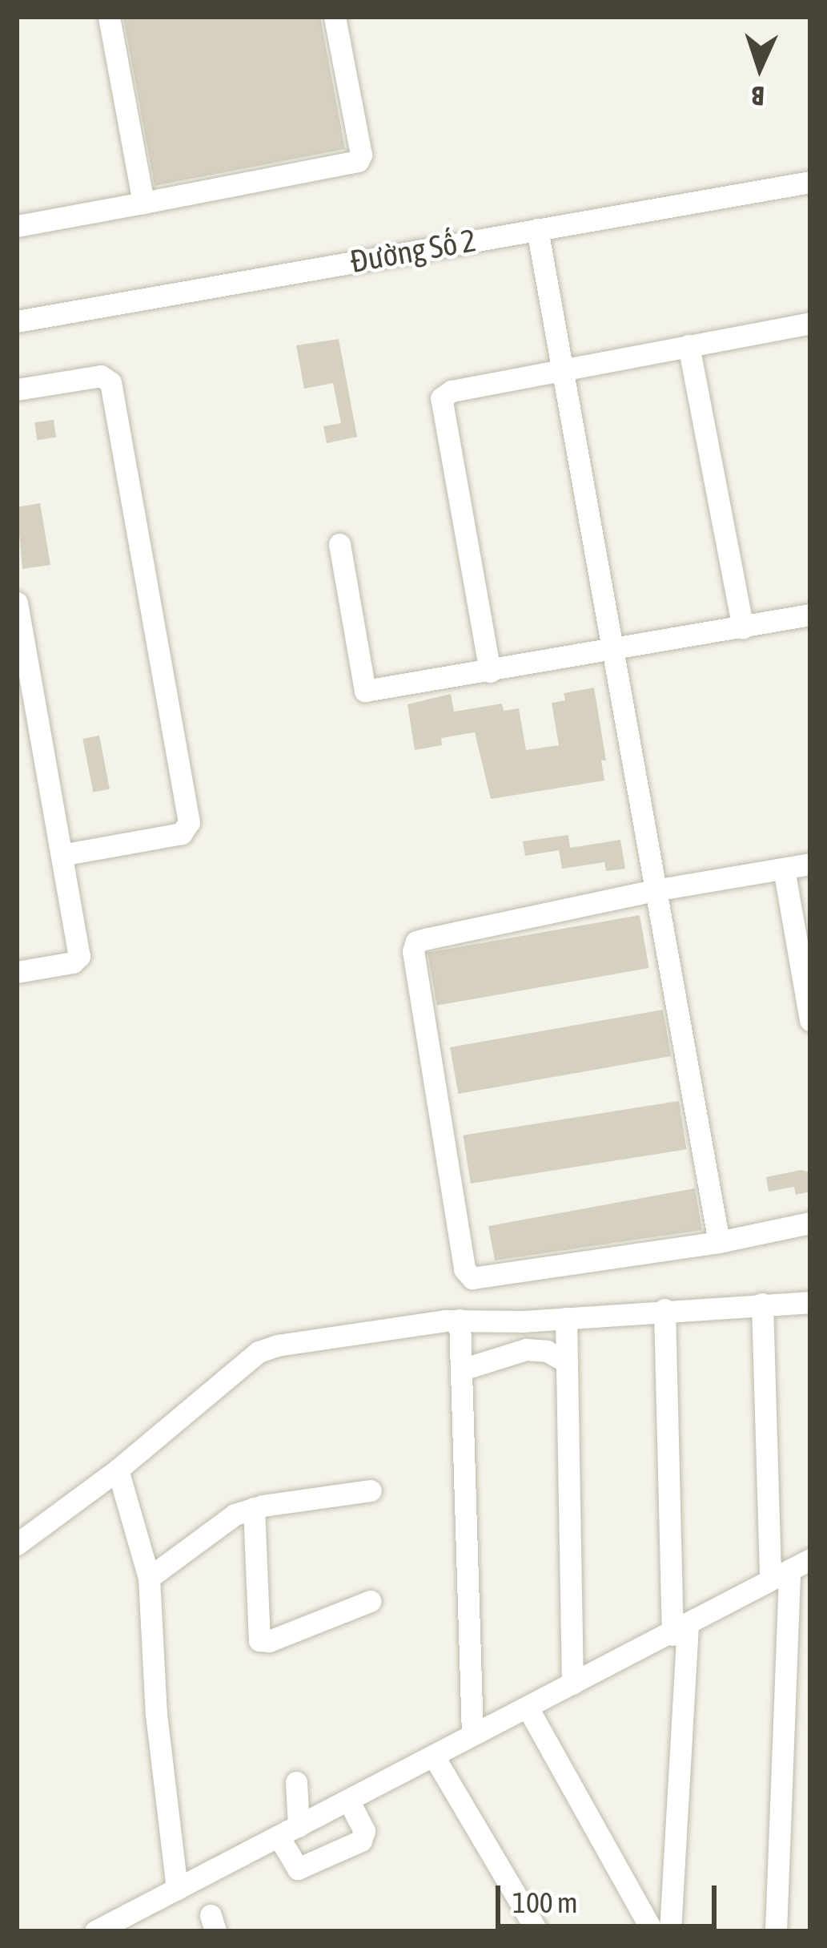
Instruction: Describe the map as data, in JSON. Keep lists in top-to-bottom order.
{
  "streets": {
    "street": ["Đường Số 2"]
  },
  "scale_bar": "100 m",
  "north": "bottom"
}
